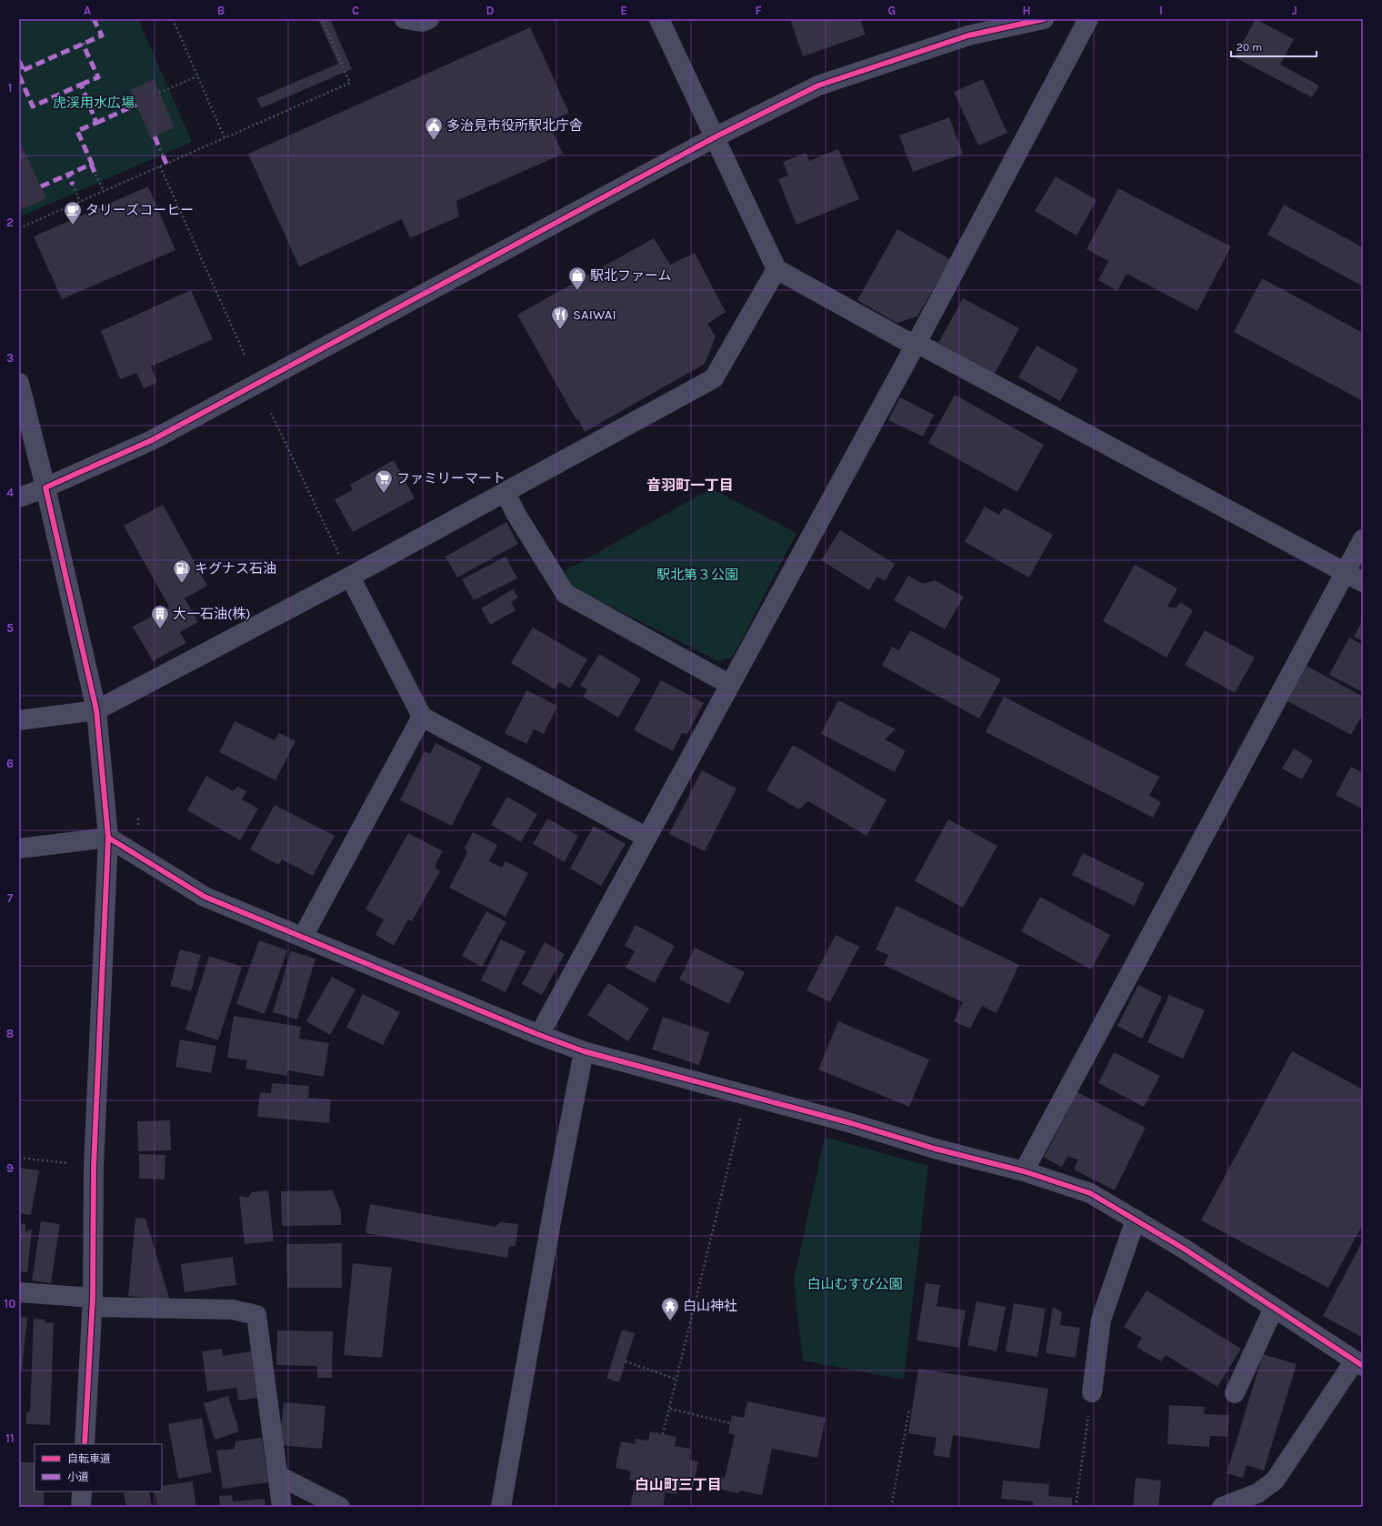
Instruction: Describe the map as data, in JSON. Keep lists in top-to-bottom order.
{
  "districts": ["音羽町一丁目", "白山町三丁目"],
  "parks": ["虎渓用水広場", "駅北第３公園", "白山むすび公園"],
  "places": {
    "public building": ["多治見市役所駅北庁舎"],
    "cafe": ["タリーズコーヒー"],
    "shop": ["駅北ファーム"],
    "restaurant": ["SAIWAI"],
    "supermarket": ["ファミリーマート"],
    "fuel station": ["キグナス石油"],
    "building": ["大一石油(株)"],
    "temple": ["白山神社"]
  },
  "legend": ["自転車道", "小道"],
  "scale_bar": "20 m",
  "grid": {
    "columns": [
      "A",
      "B",
      "C",
      "D",
      "E",
      "F",
      "G",
      "H",
      "I",
      "J"
    ],
    "rows": [
      "1",
      "2",
      "3",
      "4",
      "5",
      "6",
      "7",
      "8",
      "9",
      "10",
      "11"
    ]
  }
}
